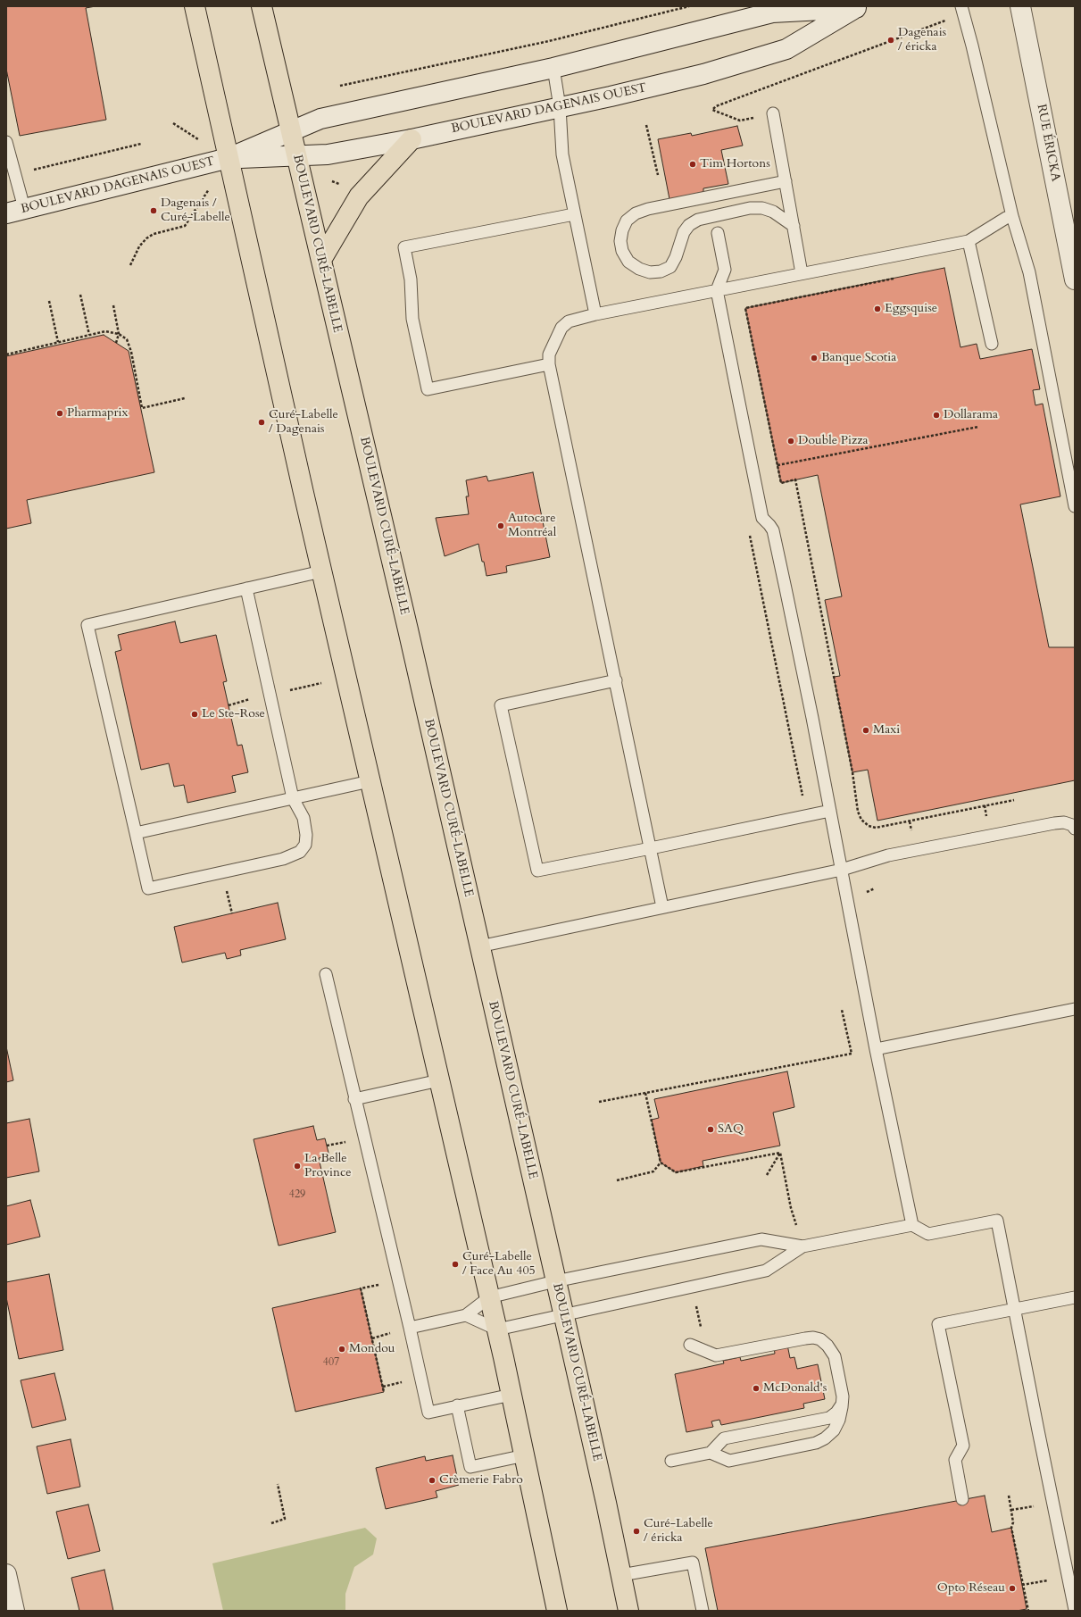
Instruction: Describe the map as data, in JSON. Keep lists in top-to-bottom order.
{
  "streets": {
    "main road": ["BOULEVARD DAGENAIS OUEST", "RUE ÉRICKA", "BOULEVARD CURÉ-LABELLE"]
  },
  "crossings": [
    ["BOULEVARD DAGENAIS OUEST", "BOULEVARD CURÉ-LABELLE"]
  ],
  "places": [
    "Dagenais / éricka",
    "Tim Hortons",
    "Dagenais / Curé-Labelle",
    "Eggsquise",
    "Banque Scotia",
    "Pharmaprix",
    "Dollarama",
    "Curé-Labelle / Dagenais",
    "Double Pizza",
    "Autocare Montréal",
    "Le Ste-Rose",
    "Maxi",
    "SAQ",
    "La Belle Province",
    "Curé-Labelle / Face Au 405",
    "Mondou",
    "McDonald's",
    "Crèmerie Fabro",
    "Curé-Labelle / éricka",
    "Opto Réseau"
  ],
  "house_numbers": ["429", "407"]
}
